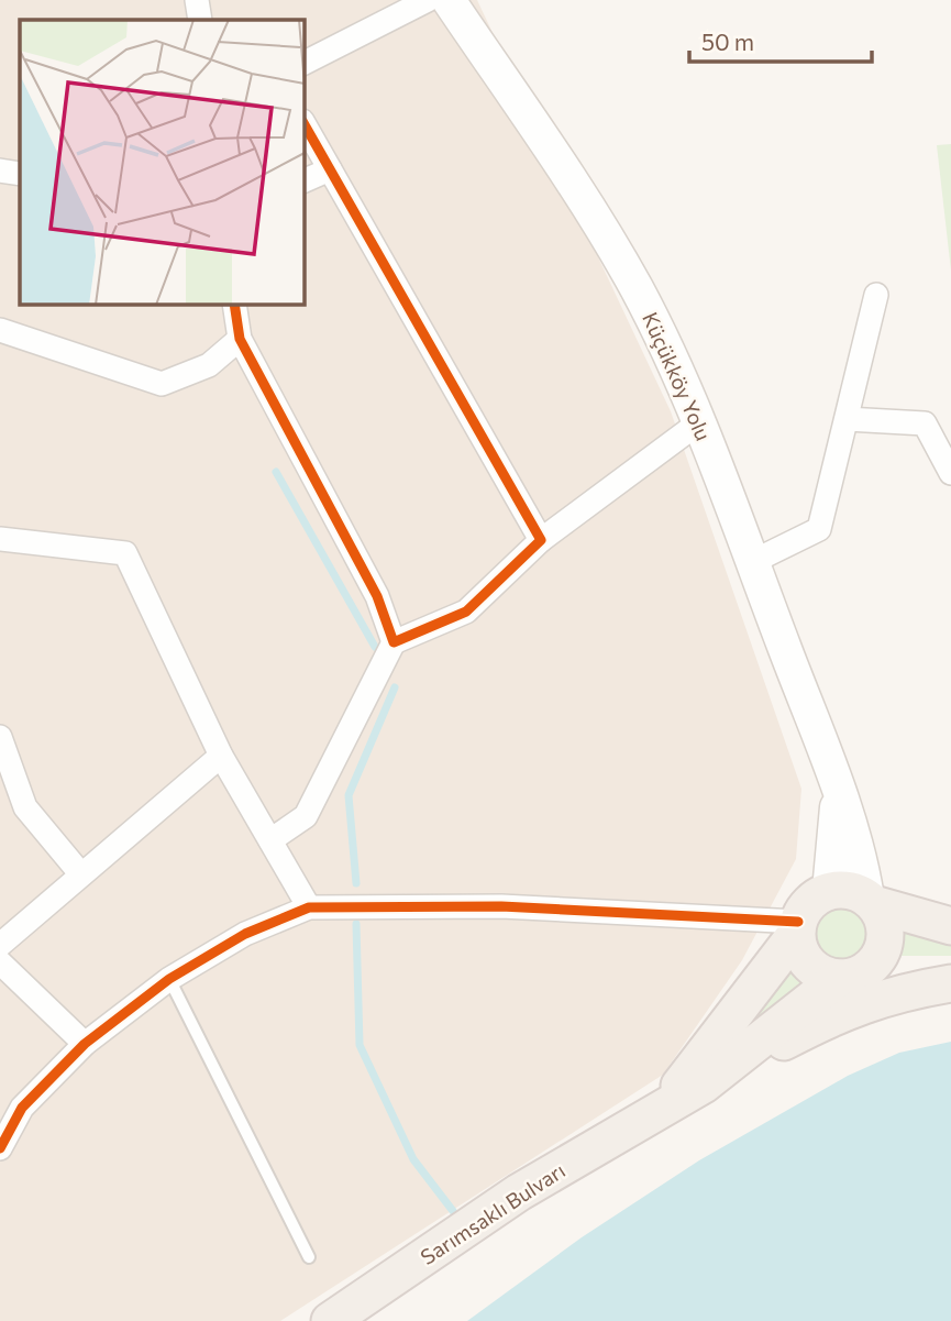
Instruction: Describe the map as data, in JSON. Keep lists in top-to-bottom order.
{
  "streets": {
    "main road": ["Küçükköy Yolu", "Sarımsaklı Bulvarı"]
  },
  "crossings": [
    ["Küçükköy Yolu", "Sarımsaklı Bulvarı"]
  ],
  "scale_bar": "50 m"
}
